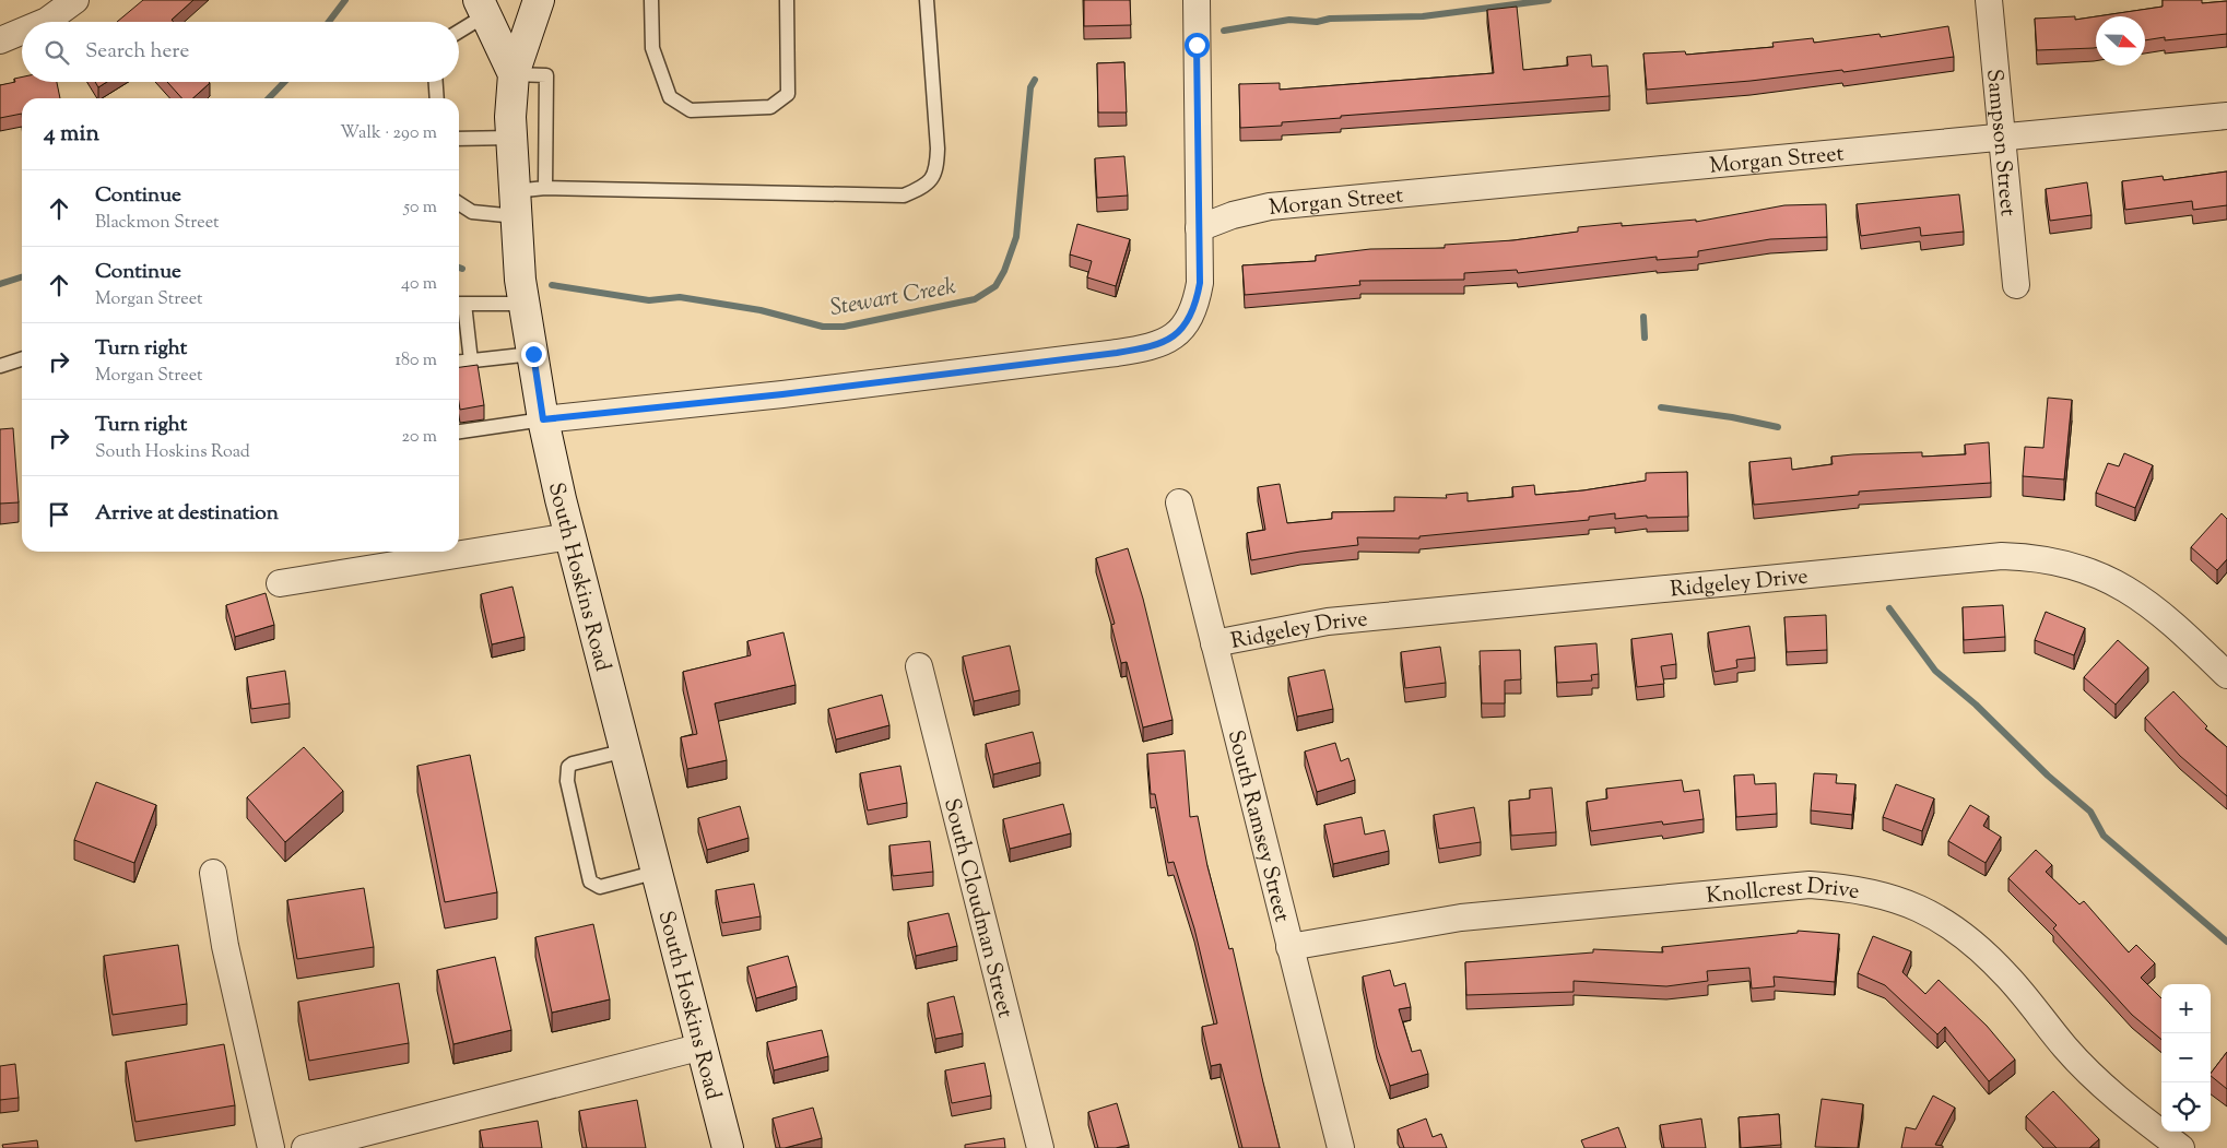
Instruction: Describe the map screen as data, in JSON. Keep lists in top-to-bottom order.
{
  "streets": {
    "street": [
      "Sampson Street",
      "Morgan Street",
      "South Hoskins Road",
      "Ridgeley Drive",
      "South Ramsey Street",
      "Knollcrest Drive",
      "South Cloudman Street"
    ]
  },
  "crossings": [
    ["Sampson Street", "Morgan Street"],
    ["Ridgeley Drive", "South Ramsey Street"],
    ["South Ramsey Street", "Knollcrest Drive"]
  ],
  "water": ["Stewart Creek"],
  "north": "right",
  "page": {
    "search": "Search here",
    "heading": ["4 min", "Walk · 290 m"],
    "list": [
      ["Continue", "Blackmon Street", "50 m"],
      ["Continue", "Morgan Street", "40 m"],
      ["Turn right", "Morgan Street", "180 m"],
      ["Turn right", "South Hoskins Road", "20 m"],
      "Arrive at destination"
    ],
    "map_buttons": ["+", "−"]
  }
}
